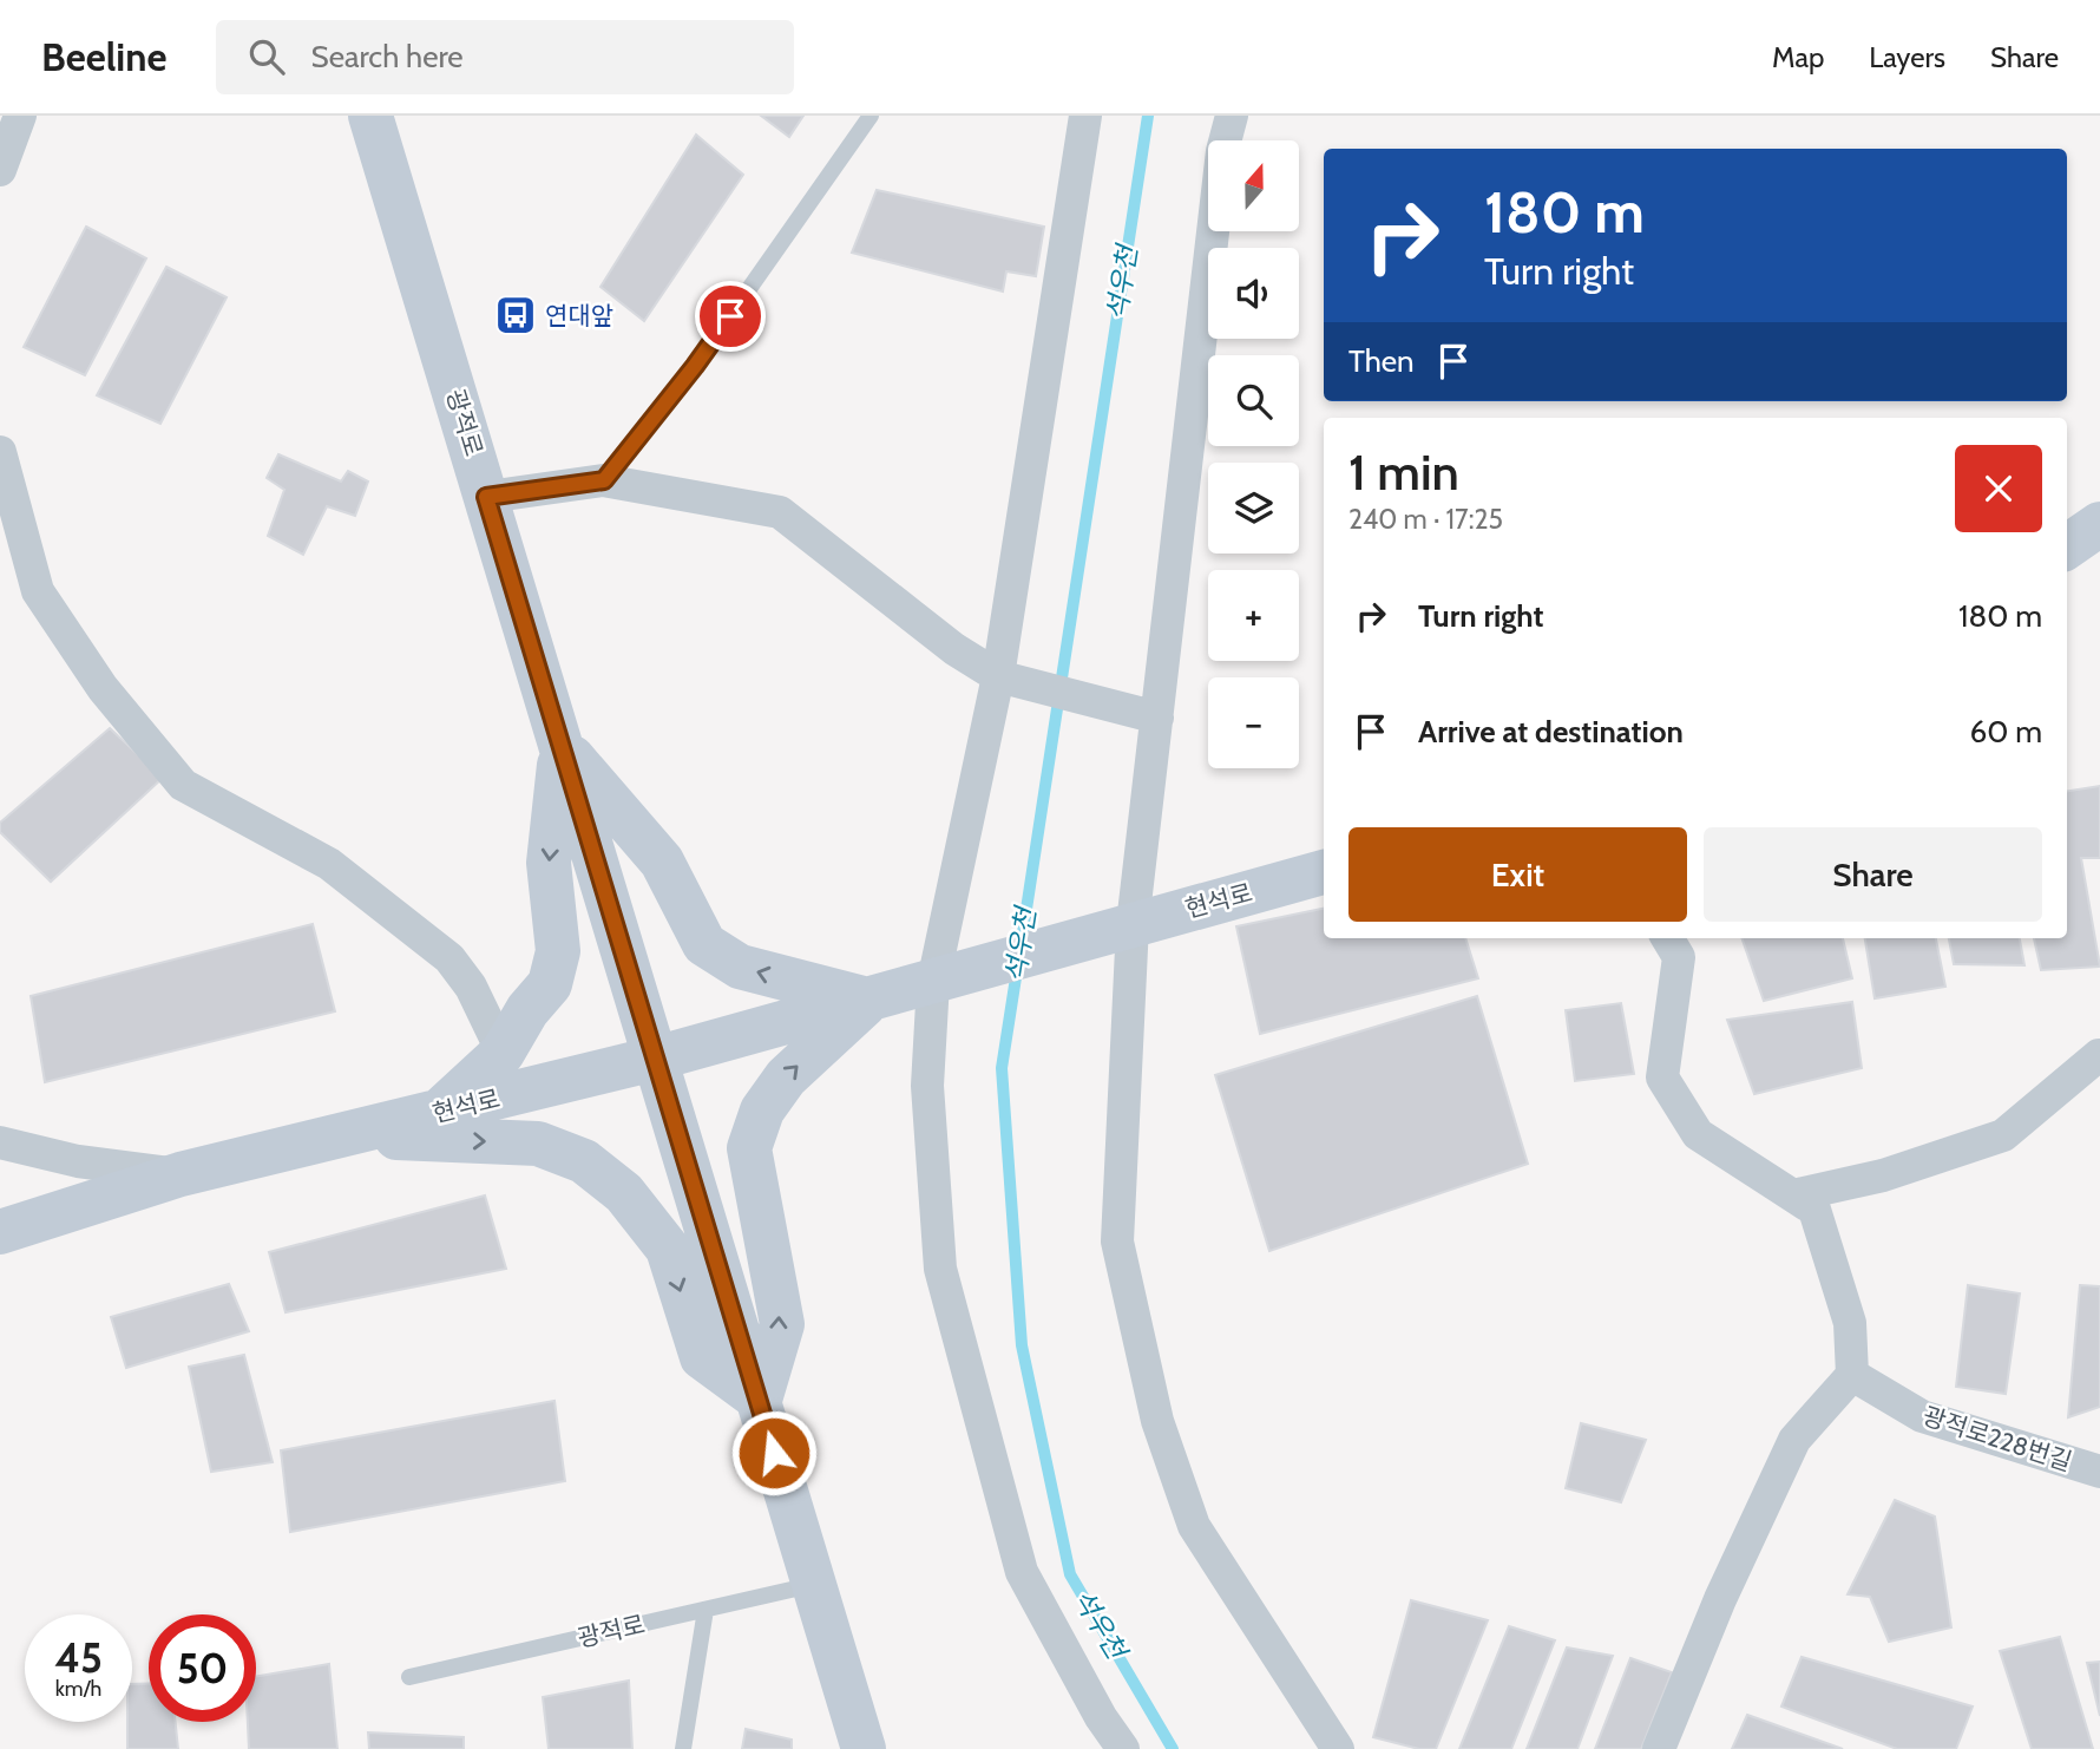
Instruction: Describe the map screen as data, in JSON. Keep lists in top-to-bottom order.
{
  "streets": {
    "main road": ["광적로", "현석로"],
    "street": ["광적로228번길"]
  },
  "crossings": [
    ["광적로", "현석로"]
  ],
  "water": ["석우천"],
  "places": {
    "bus stop": ["연대앞"]
  },
  "north": "top",
  "page": {
    "header": "Beeline",
    "search": "Search here",
    "nav": ["Map", "Layers", "Share"],
    "map_buttons": ["+", "−"],
    "turn": ["180 m", "Turn right"],
    "then": "Then",
    "heading": ["1 min", "240 m · 17:25"],
    "list": [
      {
        "name": "Turn right",
        "value": "180 m"
      },
      {
        "name": "Arrive at destination",
        "value": "60 m"
      }
    ],
    "buttons": ["Exit", "Share"],
    "speed": "45 km/h",
    "limit": "50"
  }
}
